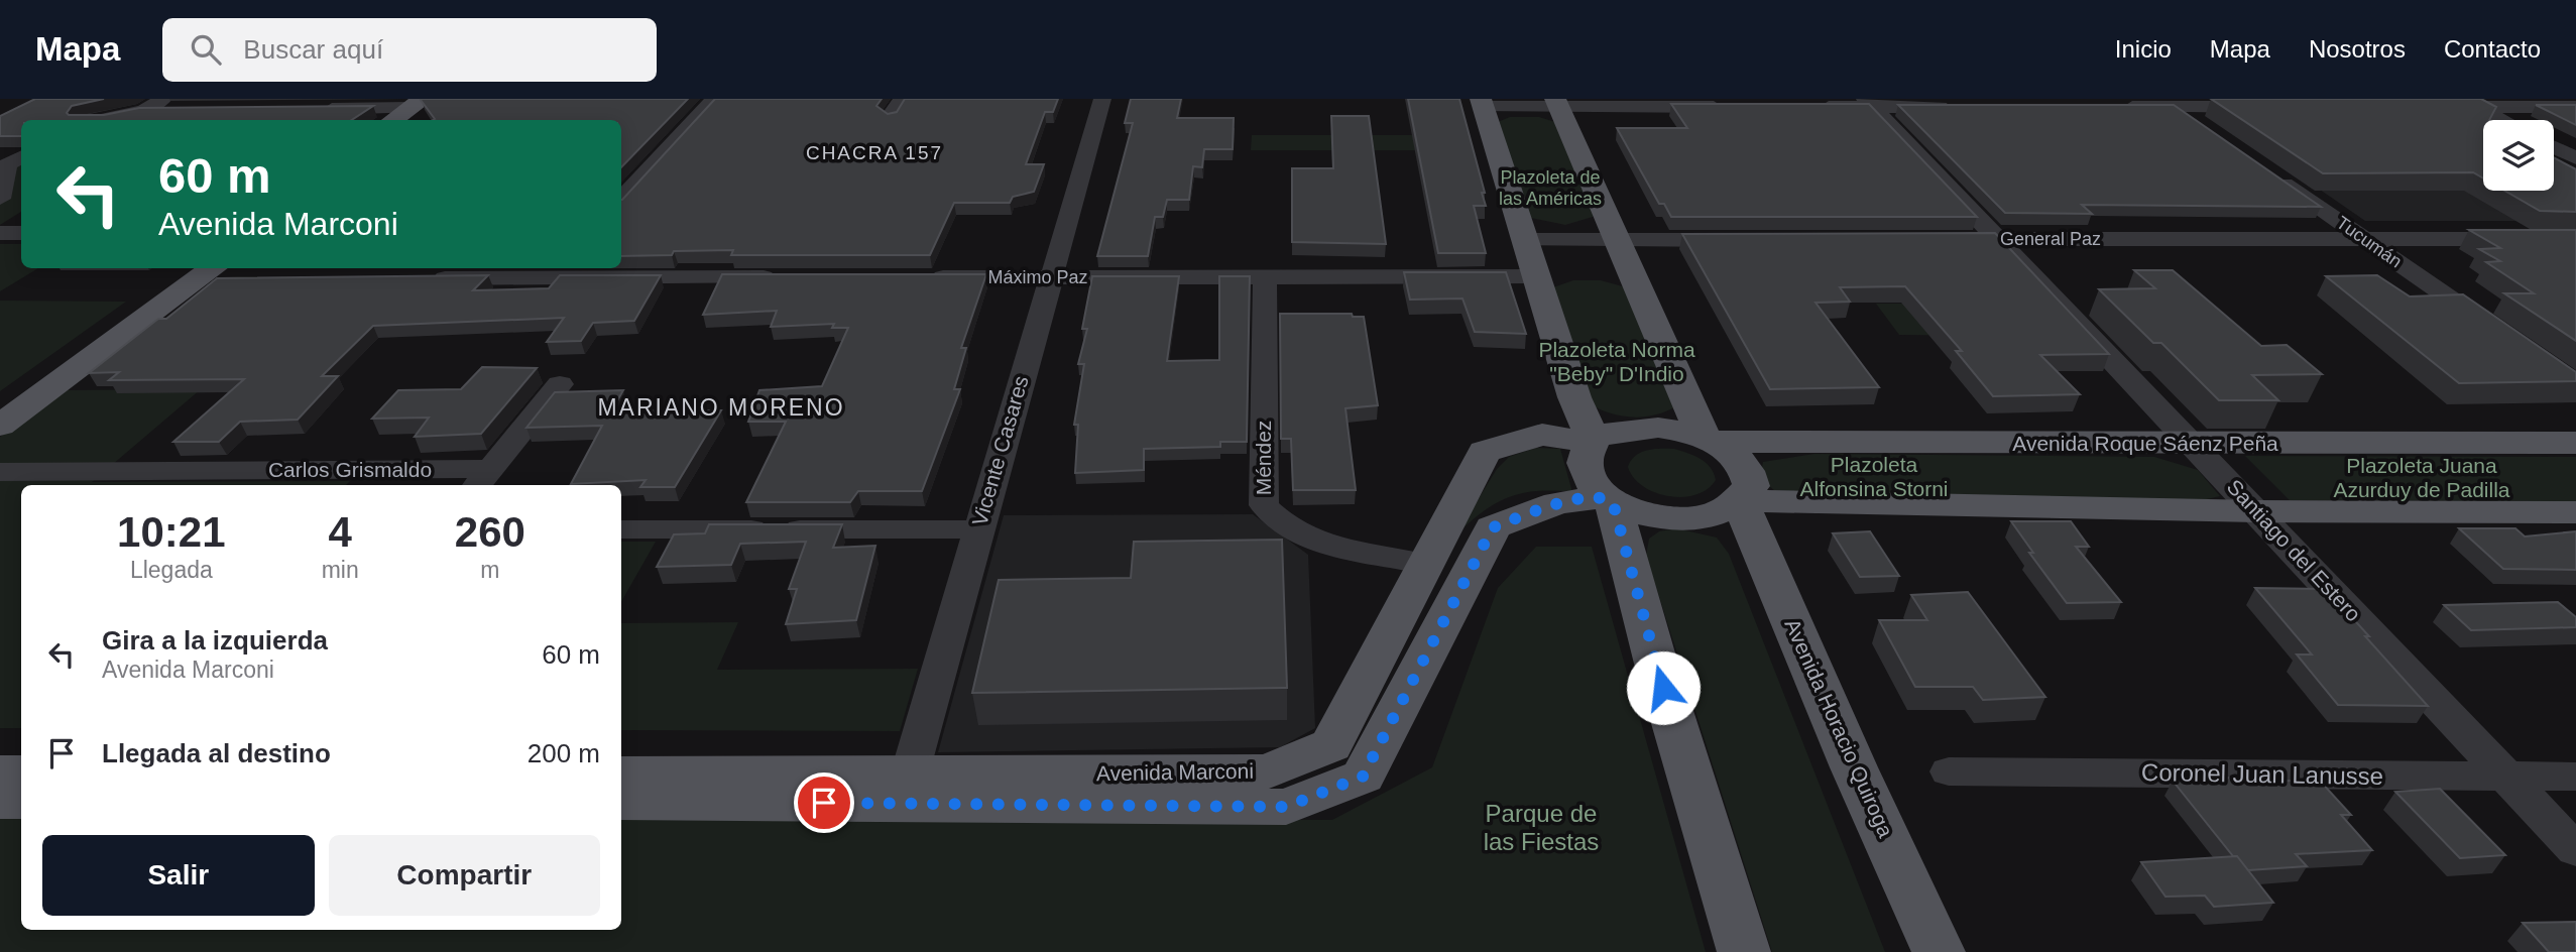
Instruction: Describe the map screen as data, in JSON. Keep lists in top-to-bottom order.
{
  "streets": {
    "main road": ["Avenida Roque Sáenz Peña", "Avenida Horacio Quiroga", "Avenida Marconi"],
    "street": [
      "General Paz",
      "Tucumán",
      "Máximo Paz",
      "Vicente Casares",
      "Méndez",
      "Carlos Grismaldo",
      "Santiago del Estero",
      "Coronel Juan Lanusse"
    ]
  },
  "crossings": [
    ["General Paz", "Tucumán"],
    ["General Paz", "Santiago del Estero"],
    ["Máximo Paz", "Vicente Casares"],
    ["Máximo Paz", "Méndez"],
    ["Avenida Roque Sáenz Peña", "Santiago del Estero"],
    ["Vicente Casares", "Avenida Marconi"],
    ["Méndez", "Avenida Marconi"],
    ["Santiago del Estero", "Coronel Juan Lanusse"]
  ],
  "districts": ["CHACRA 157", "MARIANO MORENO"],
  "parks": [
    "Plazoleta de las Américas",
    "Plazoleta Norma \"Beby\" D'Indio",
    "Plazoleta Alfonsina Storni",
    "Plazoleta Juana Azurduy de Padilla",
    "Parque de las Fiestas"
  ],
  "page": {
    "header": "Mapa",
    "search": "Buscar aquí",
    "nav": [
      "Inicio",
      "Mapa",
      "Nosotros",
      "Contacto"
    ],
    "turn": ["60 m", "Avenida Marconi"],
    "eta": [
      "10:21",
      "Llegada",
      "4",
      "min",
      "260",
      "m"
    ],
    "list": [
      {
        "name": "Gira a la izquierda",
        "note": "Avenida Marconi",
        "value": "60 m"
      },
      {
        "name": "Llegada al destino",
        "value": "200 m"
      }
    ],
    "buttons": ["Salir", "Compartir"]
  }
}
